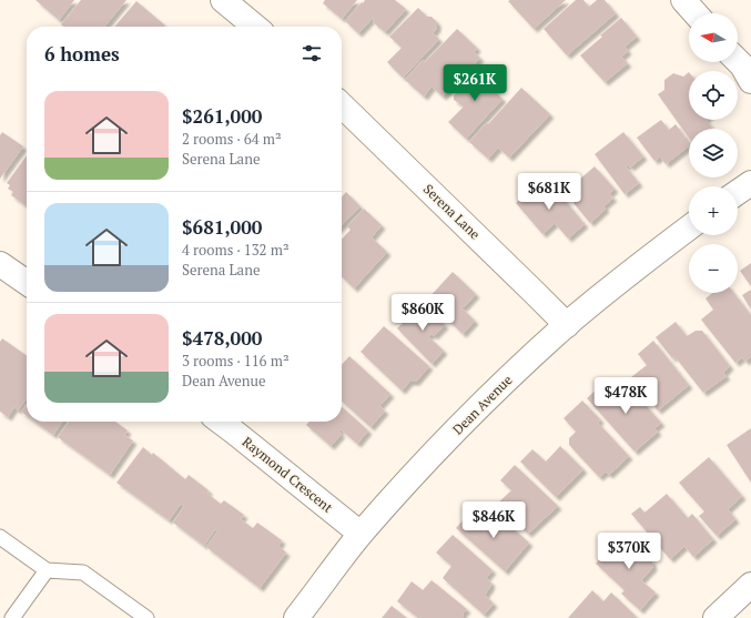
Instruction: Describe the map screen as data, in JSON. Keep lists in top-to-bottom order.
{
  "streets": {
    "street": ["Serena Lane", "Dean Avenue", "Raymond Crescent"]
  },
  "crossings": [
    ["Serena Lane", "Dean Avenue"],
    ["Dean Avenue", "Raymond Crescent"]
  ],
  "north": "left",
  "page": {
    "map_buttons": ["+", "−"],
    "heading": "6 homes",
    "price": [
      "$261K",
      "$681K",
      "$860K",
      "$478K",
      "$846K",
      "$370K"
    ],
    "list": [
      {
        "name": "$261,000",
        "note": "2 rooms · 64 m² · Serena Lane"
      },
      {
        "name": "$681,000",
        "note": "4 rooms · 132 m² · Serena Lane"
      },
      {
        "name": "$478,000",
        "note": "3 rooms · 116 m² · Dean Avenue"
      }
    ]
  }
}
